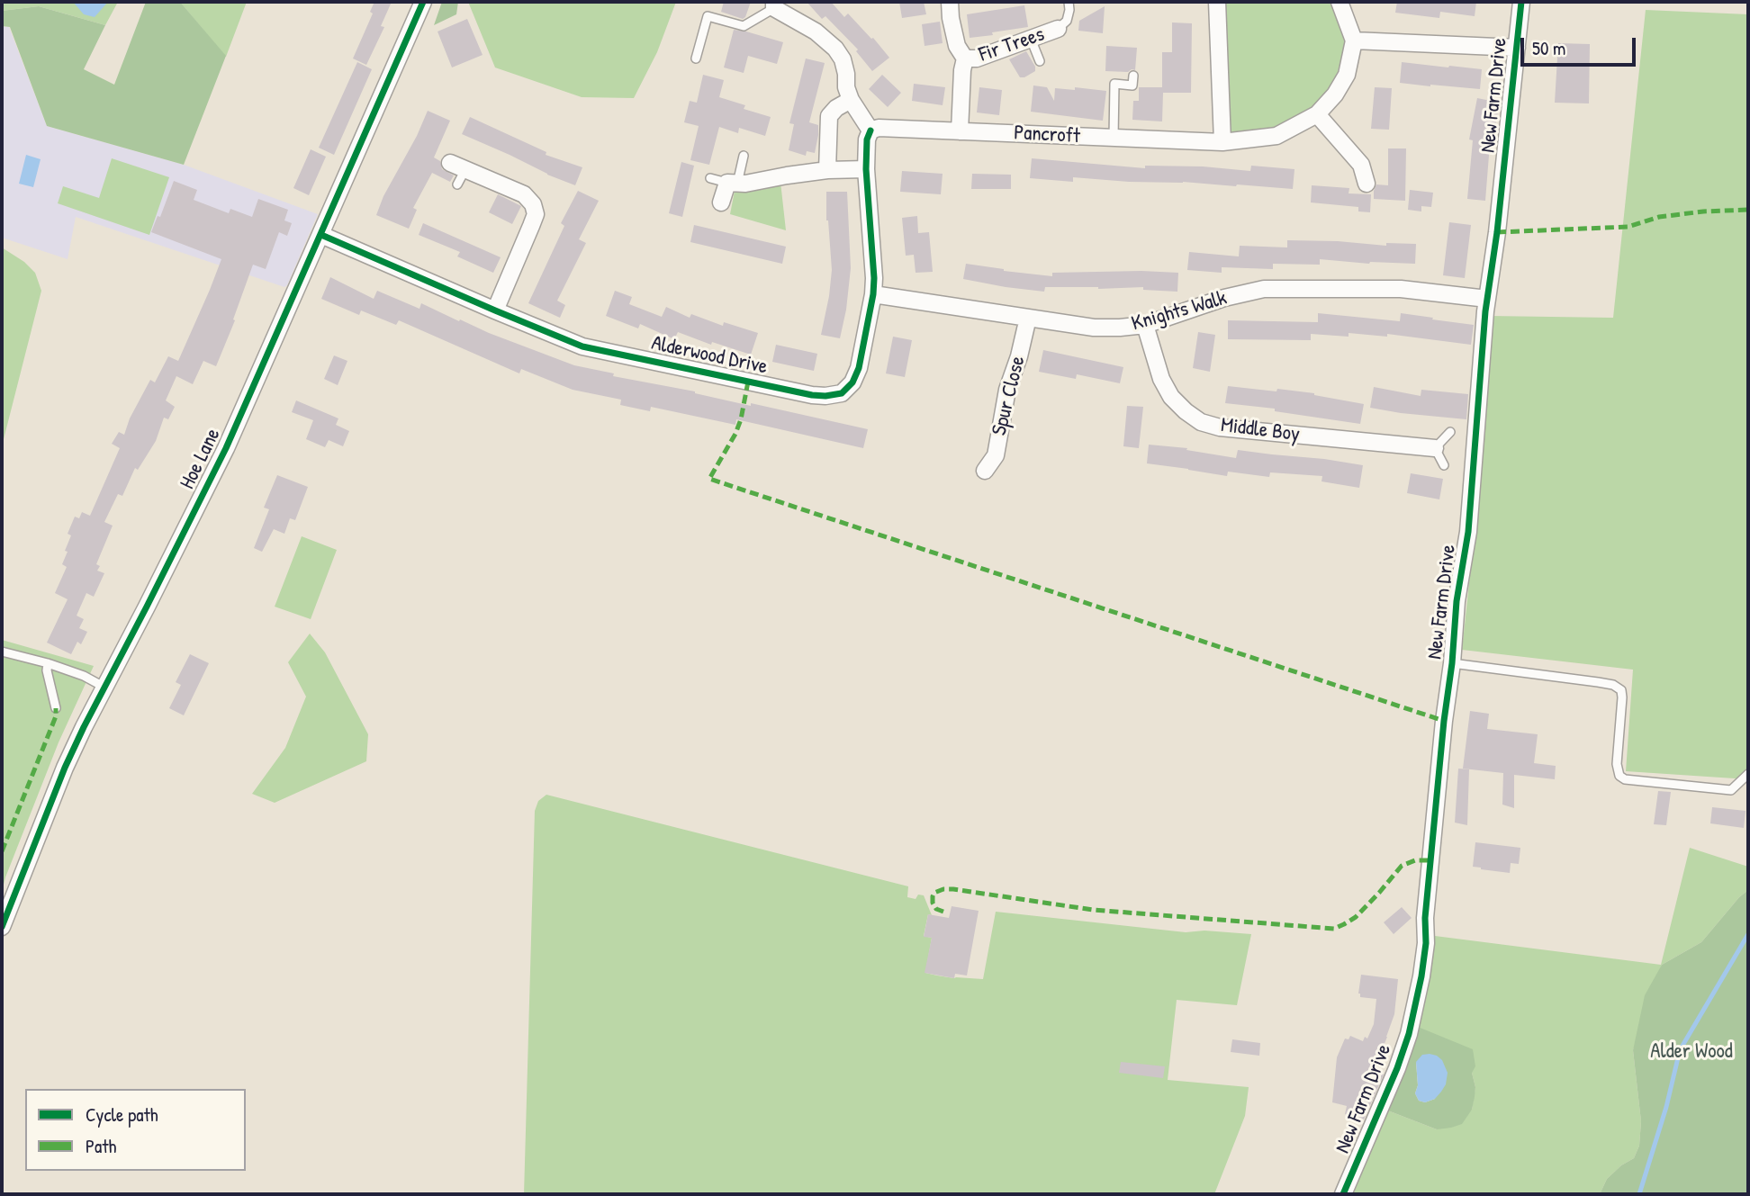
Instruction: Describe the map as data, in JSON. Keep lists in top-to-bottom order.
{
  "streets": {
    "street": [
      "Fir Trees",
      "New Farm Drive",
      "Pancroft",
      "Knights Walk",
      "Alderwood Drive",
      "Spur Close",
      "Middle Boy",
      "Hoe Lane"
    ]
  },
  "crossings": [
    ["Fir Trees", "Pancroft"],
    ["New Farm Drive", "Knights Walk"],
    ["Pancroft", "Alderwood Drive"],
    ["Knights Walk", "Alderwood Drive"],
    ["Knights Walk", "Spur Close"],
    ["Knights Walk", "Middle Boy"],
    ["Alderwood Drive", "Hoe Lane"]
  ],
  "parks": ["Alder Wood"],
  "legend": ["Cycle path", "Path"],
  "scale_bar": "50 m"
}
